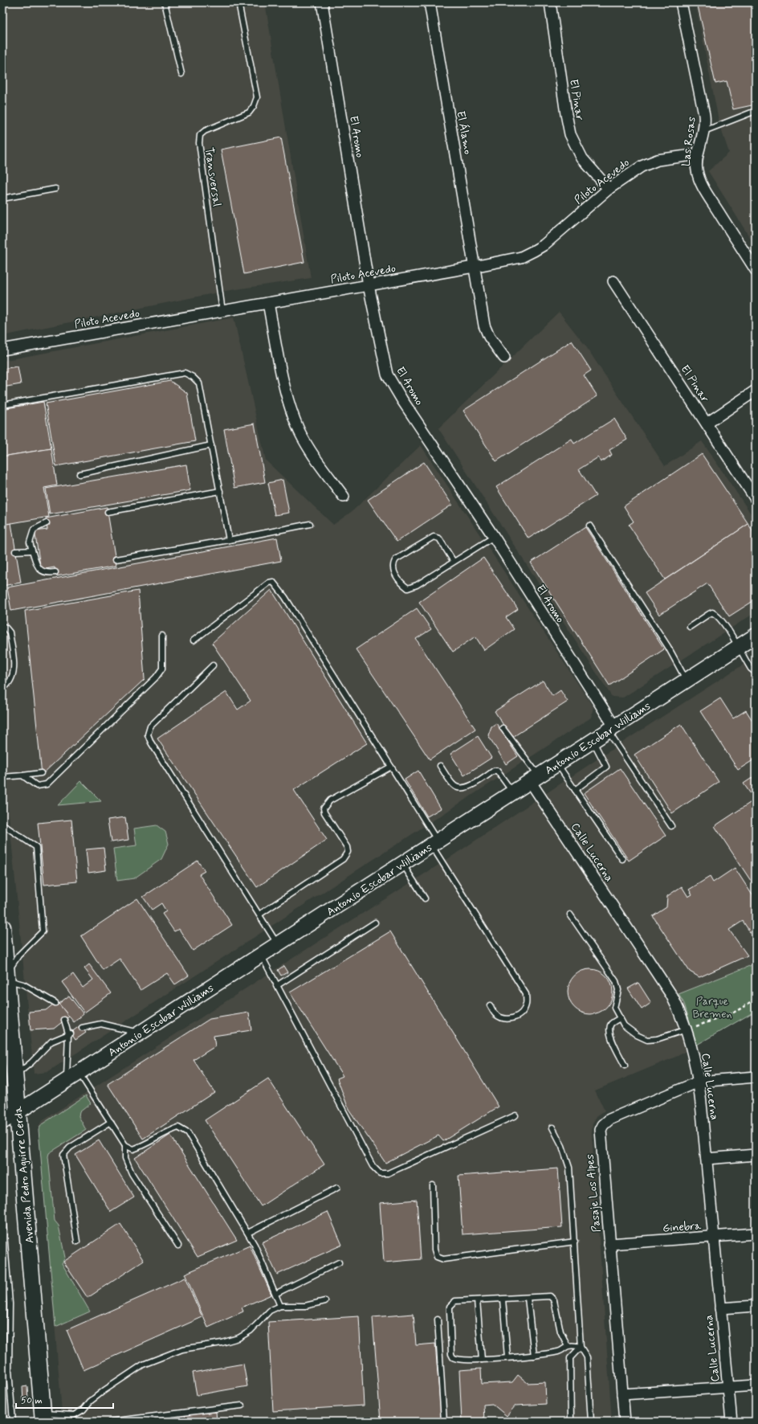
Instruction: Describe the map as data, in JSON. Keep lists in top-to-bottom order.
{
  "streets": {
    "main road": ["Avenida Pedro Aguirre Cerda"],
    "street": [
      "El Pinar",
      "El Álamo",
      "El Aromo",
      "Las Rosas",
      "Piloto Acevedo",
      "Antonio Escobar Williams",
      "Calle Lucerna",
      "Pasaje Los Alpes",
      "Ginebra"
    ],
    "lane": ["Transversal"]
  },
  "crossings": [
    ["El Pinar", "Piloto Acevedo"],
    ["El Álamo", "Piloto Acevedo"],
    ["El Aromo", "Piloto Acevedo"],
    ["El Aromo", "Antonio Escobar Williams"],
    ["Las Rosas", "Piloto Acevedo"],
    ["Transversal", "Piloto Acevedo"],
    ["Antonio Escobar Williams", "Calle Lucerna"],
    ["Antonio Escobar Williams", "Avenida Pedro Aguirre Cerda"],
    ["Calle Lucerna", "Pasaje Los Alpes"],
    ["Calle Lucerna", "Ginebra"],
    ["Pasaje Los Alpes", "Ginebra"]
  ],
  "parks": ["Parque Bremen"],
  "scale_bar": "50 m"
}
